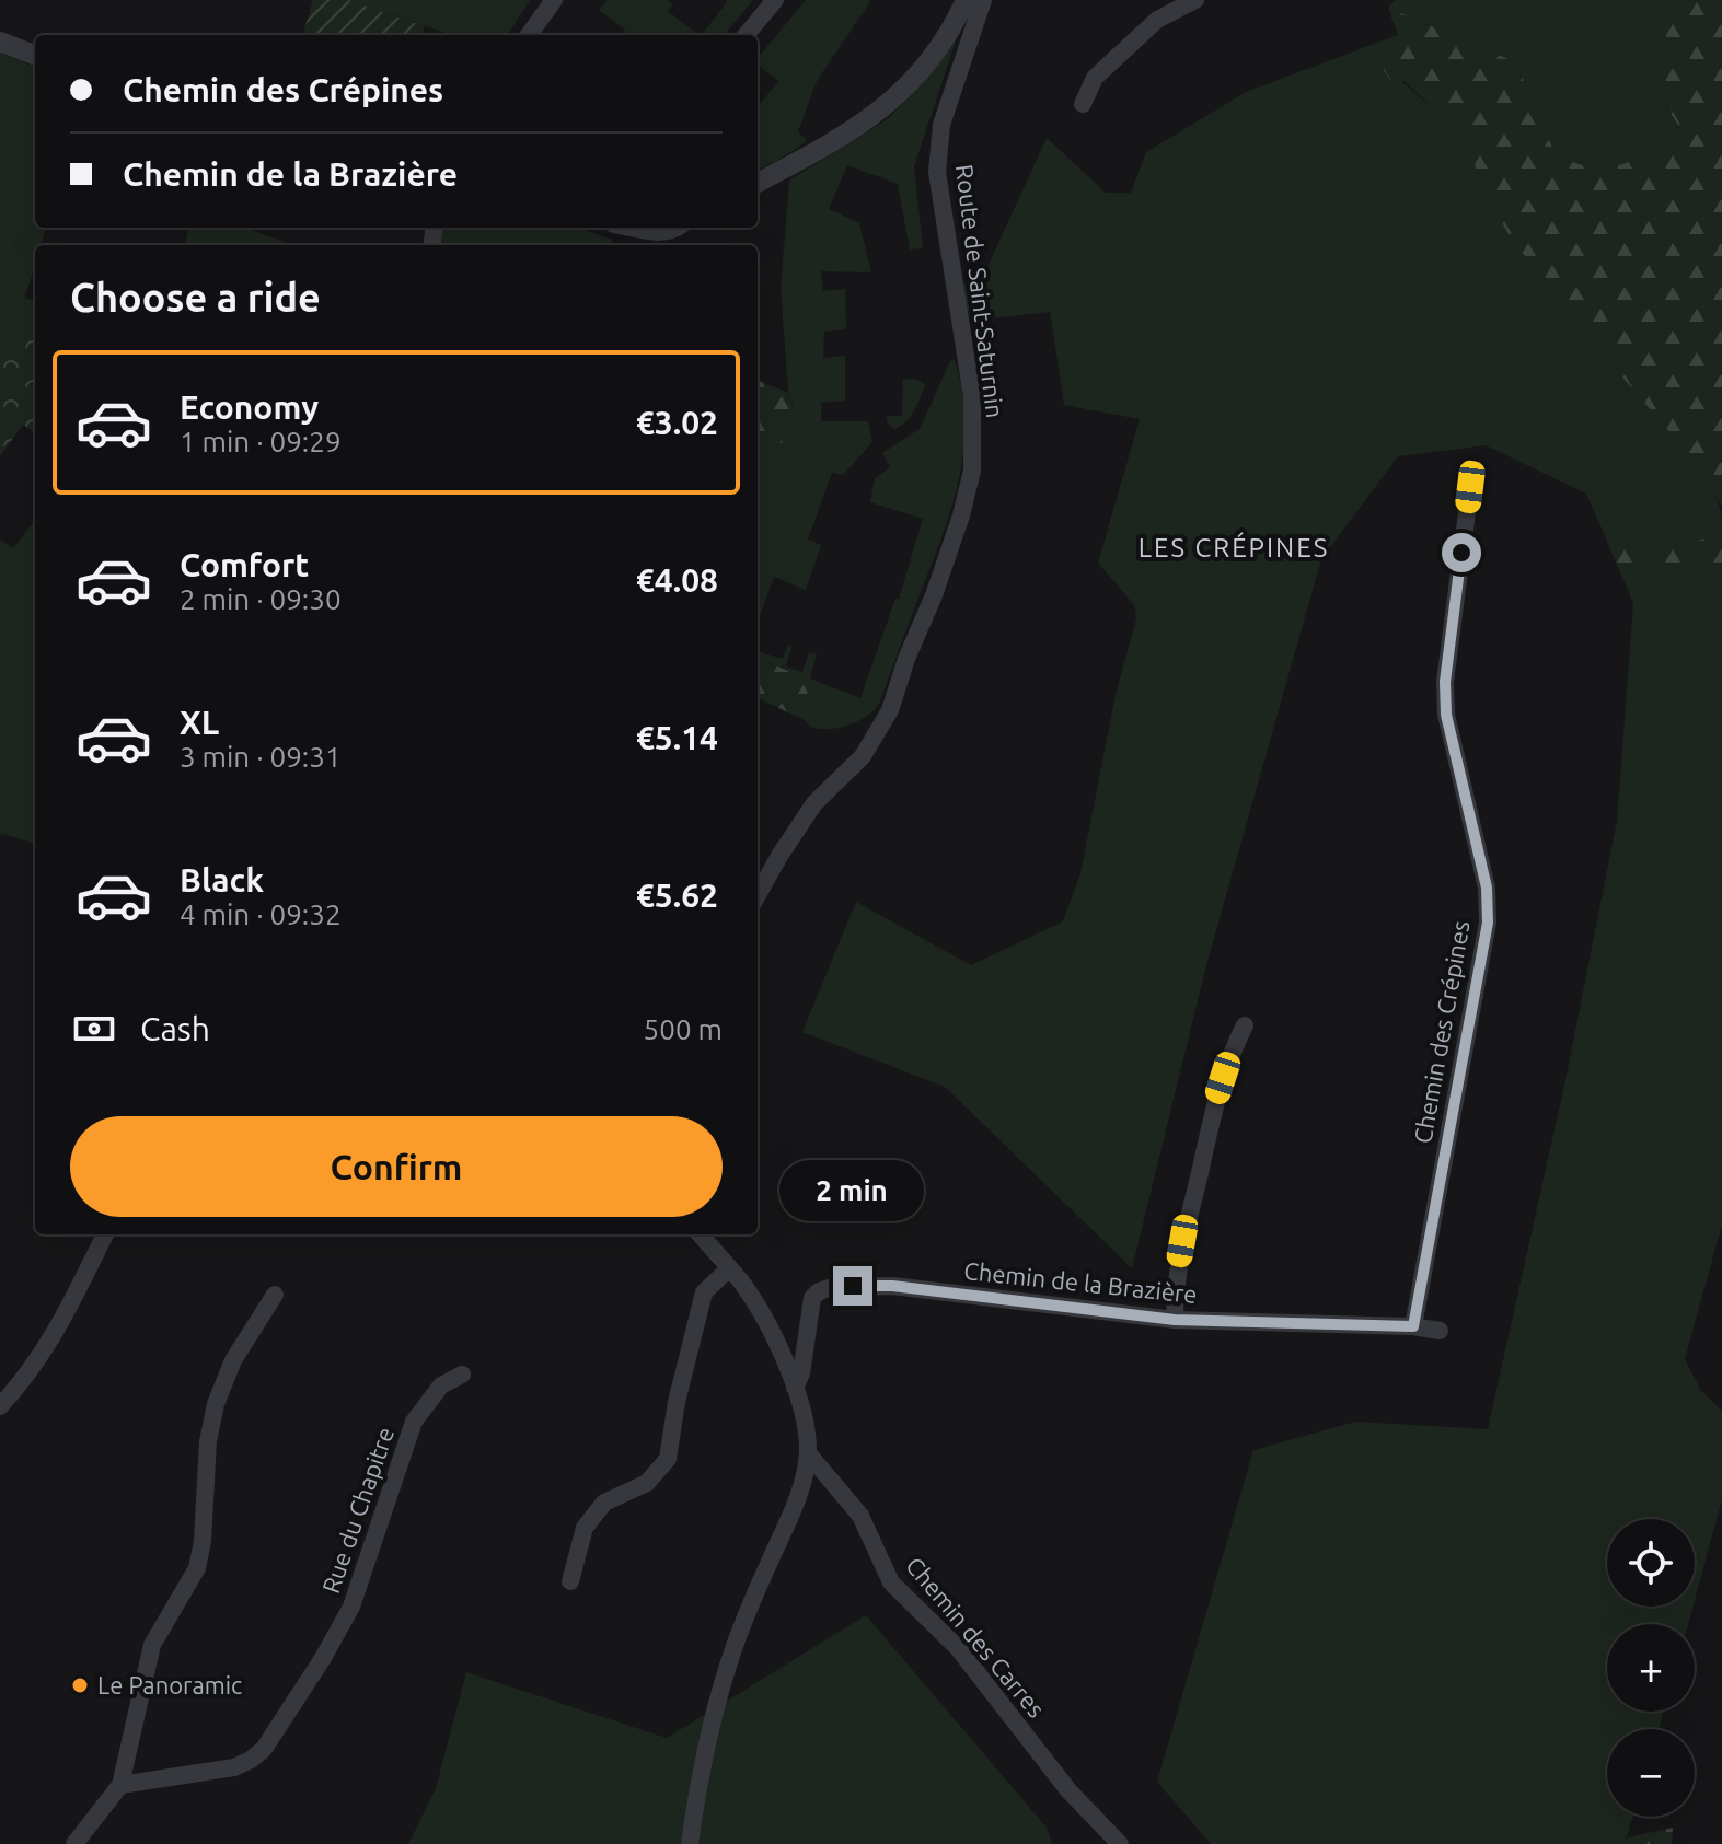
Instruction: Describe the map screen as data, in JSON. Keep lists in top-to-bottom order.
{
  "streets": {
    "street": [
      "Route de Saint-Saturnin",
      "Chemin des Crépines",
      "Chemin de la Brazière",
      "Rue du Chapitre",
      "Chemin des Carres"
    ]
  },
  "crossings": [
    ["Chemin des Crépines", "Chemin de la Brazière"]
  ],
  "districts": ["LES CRÉPINES"],
  "places": ["Le Panoramic"],
  "page": {
    "banner": ["Chemin des Crépines", "Chemin de la Brazière"],
    "heading": "Choose a ride",
    "list": [
      {
        "name": "Economy",
        "note": "1 min · 09:29",
        "value": "€3.02"
      },
      {
        "name": "Comfort",
        "note": "2 min · 09:30",
        "value": "€4.08"
      },
      {
        "name": "XL",
        "note": "3 min · 09:31",
        "value": "€5.14"
      },
      {
        "name": "Black",
        "note": "4 min · 09:32",
        "value": "€5.62"
      }
    ],
    "pay": ["Cash", "500 m"],
    "buttons": "Confirm",
    "bubble": "2 min",
    "map_buttons": ["+", "−"]
  }
}
